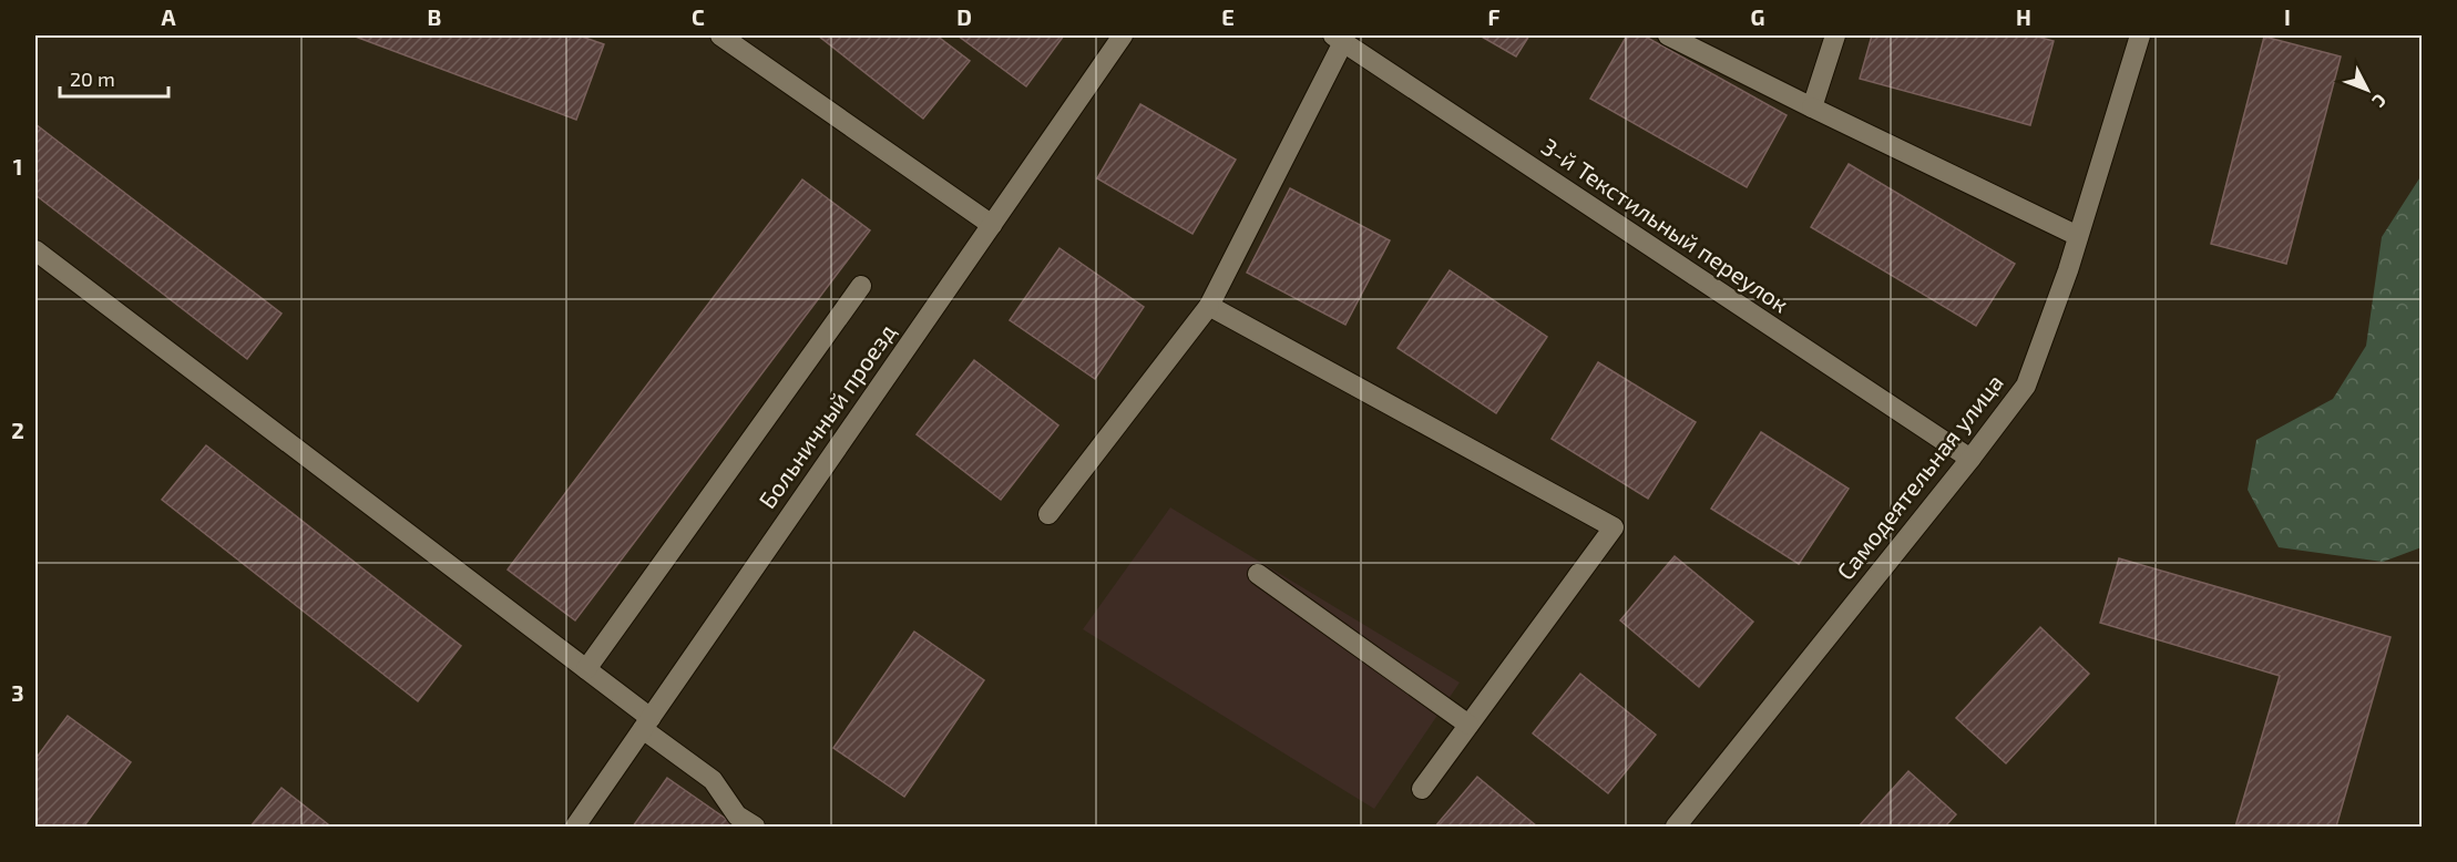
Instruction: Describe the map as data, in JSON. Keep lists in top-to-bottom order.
{
  "streets": {
    "street": ["3-й Текстильный переулок", "Больничный проезд", "Самодеятельная улица"]
  },
  "crossings": [
    ["3-й Текстильный переулок", "Самодеятельная улица"]
  ],
  "scale_bar": "20 m",
  "north": "bottom right",
  "grid": {
    "columns": [
      "A",
      "B",
      "C",
      "D",
      "E",
      "F",
      "G",
      "H",
      "I"
    ],
    "rows": ["1", "2", "3"]
  }
}
